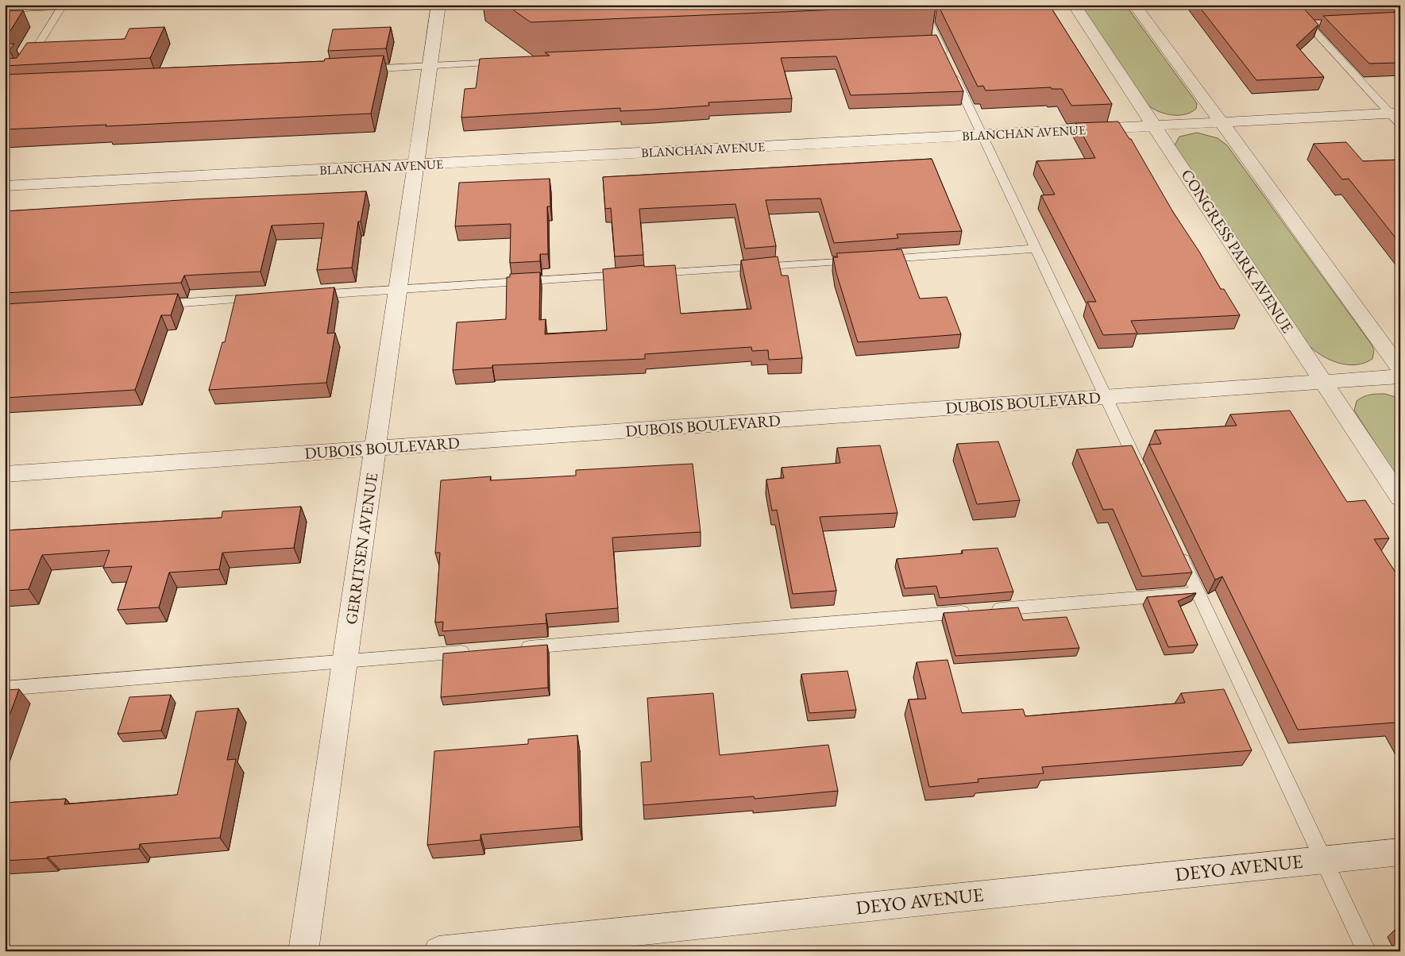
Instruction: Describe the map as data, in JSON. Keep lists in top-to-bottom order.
{
  "streets": {
    "street": [
      "BLANCHAN AVENUE",
      "CONGRESS PARK AVENUE",
      "DUBOIS BOULEVARD",
      "GERRITSEN AVENUE",
      "DEYO AVENUE"
    ]
  },
  "crossings": [
    ["BLANCHAN AVENUE", "CONGRESS PARK AVENUE"],
    ["BLANCHAN AVENUE", "GERRITSEN AVENUE"],
    ["CONGRESS PARK AVENUE", "DUBOIS BOULEVARD"],
    ["DUBOIS BOULEVARD", "GERRITSEN AVENUE"]
  ]
}
